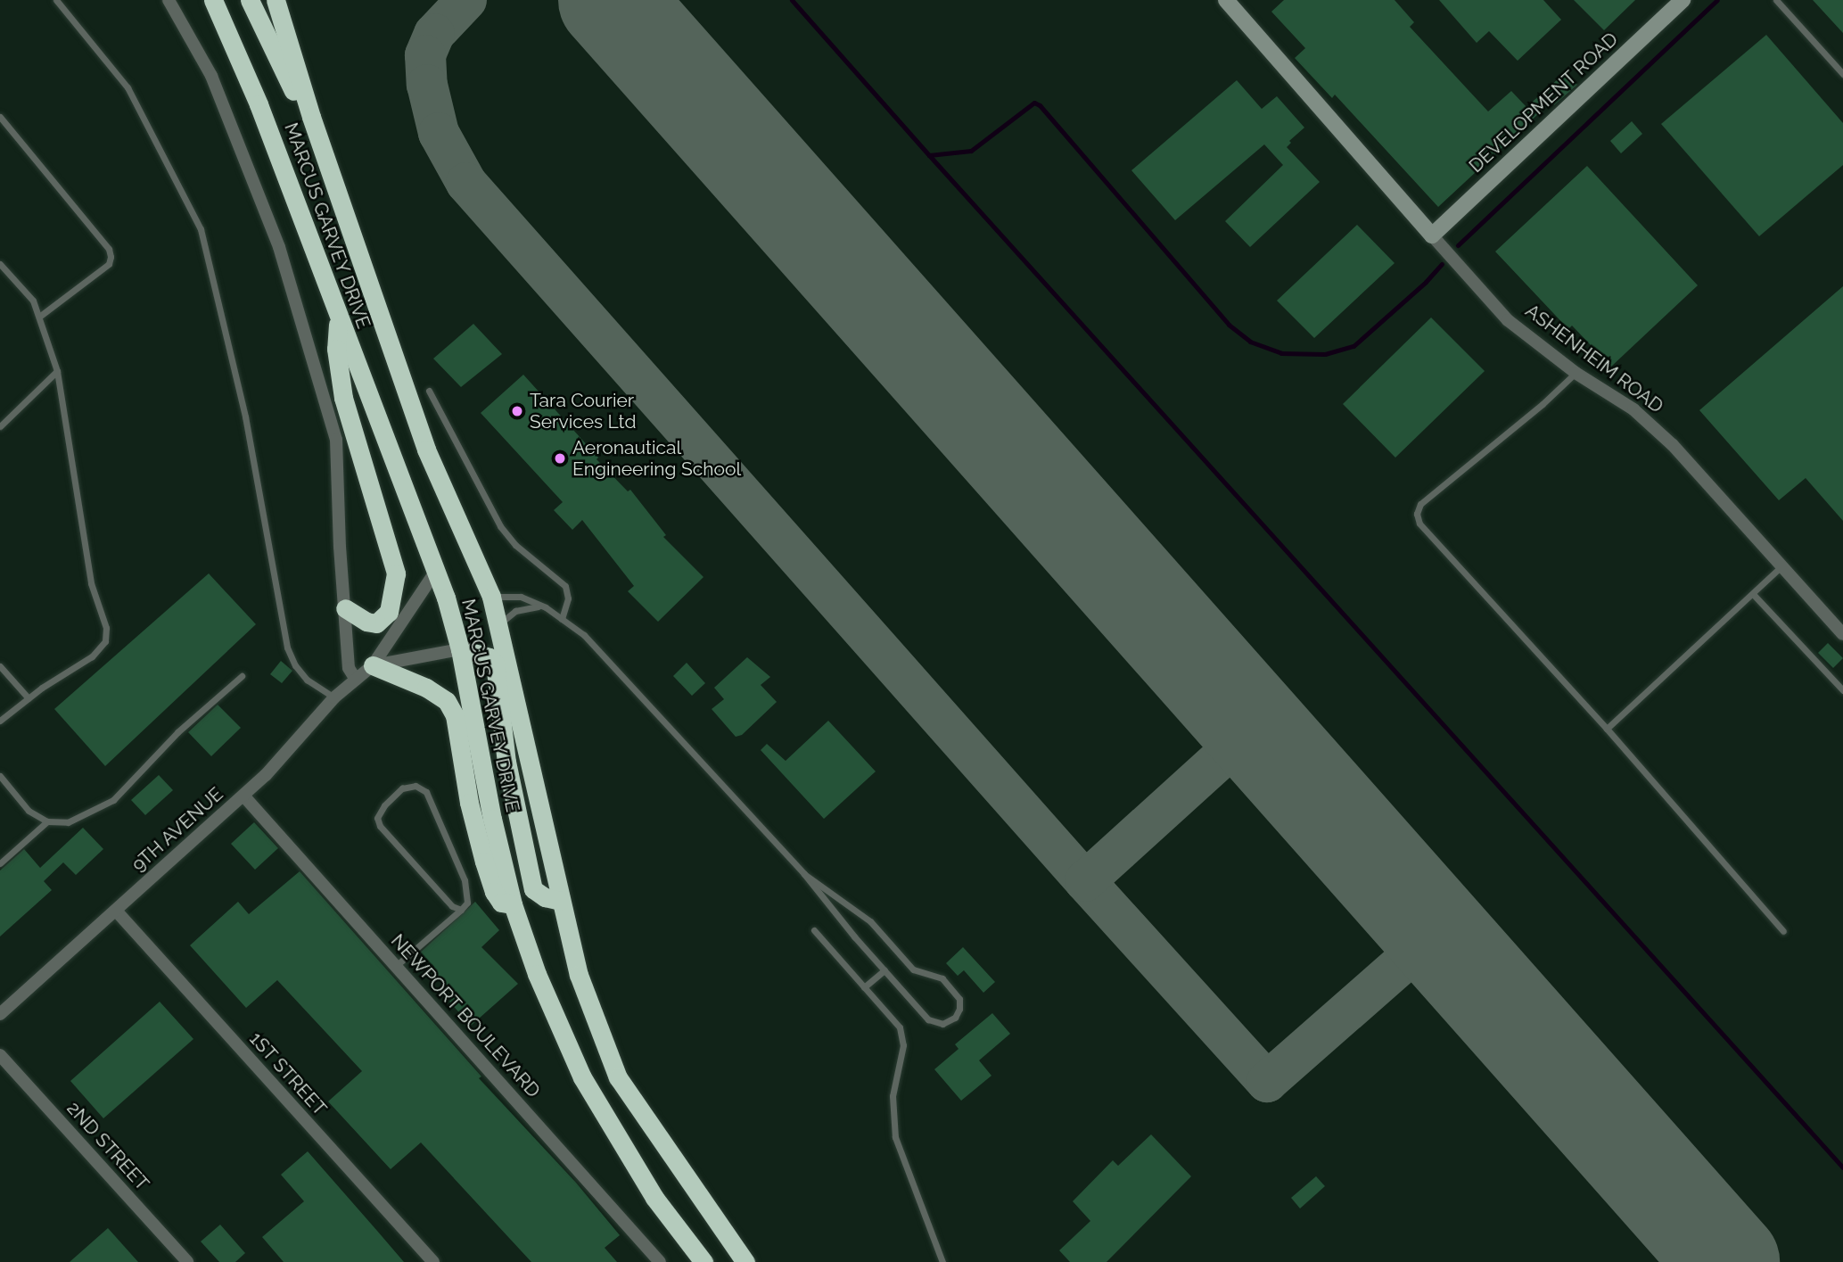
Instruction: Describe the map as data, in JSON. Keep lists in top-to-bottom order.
{
  "streets": {
    "highway": ["MARCUS GARVEY DRIVE"],
    "street": [
      "DEVELOPMENT ROAD",
      "ASHENHEIM ROAD",
      "9TH AVENUE",
      "NEWPORT BOULEVARD",
      "1ST STREET",
      "2ND STREET"
    ]
  },
  "crossings": [
    ["DEVELOPMENT ROAD", "ASHENHEIM ROAD"],
    ["MARCUS GARVEY DRIVE", "9TH AVENUE"],
    ["9TH AVENUE", "NEWPORT BOULEVARD"],
    ["9TH AVENUE", "1ST STREET"]
  ],
  "places": ["Tara Courier Services Ltd", "Aeronautical Engineering School"]
}
